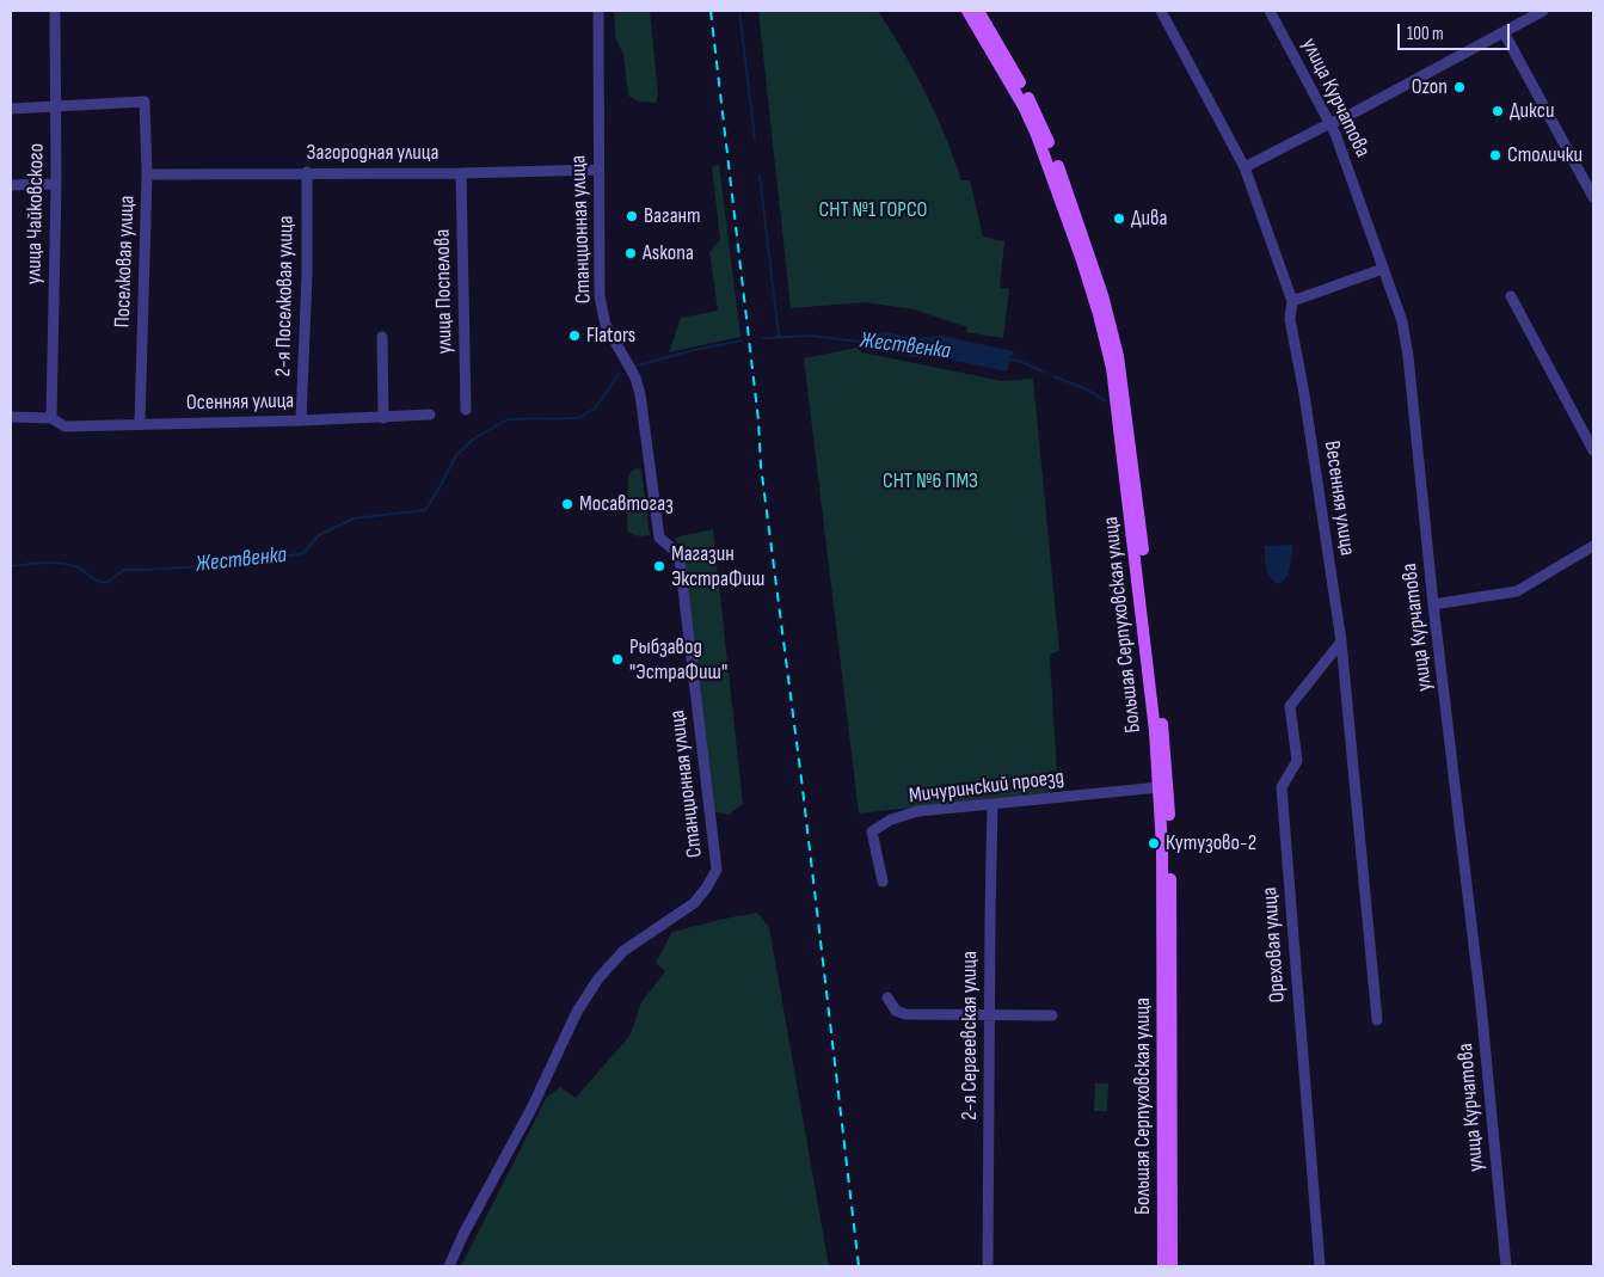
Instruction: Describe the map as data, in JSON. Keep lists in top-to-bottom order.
{
  "streets": {
    "main road": ["Большая Серпуховская улица"],
    "street": [
      "улица Курчатова",
      "Загородная улица",
      "улица Чайковского",
      "Станционная улица",
      "Поселковая улица",
      "улица Поспелова",
      "2-я Поселковая улица",
      "Осенняя улица",
      "Весенняя улица",
      "Мичуринский проезд",
      "Ореховая улица",
      "2-я Сергеевская улица"
    ]
  },
  "crossings": [
    ["Загородная улица", "Станционная улица"],
    ["Загородная улица", "Поселковая улица"],
    ["Загородная улица", "улица Поспелова"],
    ["Загородная улица", "2-я Поселковая улица"],
    ["улица Чайковского", "Поселковая улица"],
    ["улица Чайковского", "Осенняя улица"],
    ["Поселковая улица", "Осенняя улица"],
    ["2-я Поселковая улица", "Осенняя улица"],
    ["Весенняя улица", "Ореховая улица"],
    ["Большая Серпуховская улица", "Мичуринский проезд"],
    ["Мичуринский проезд", "2-я Сергеевская улица"]
  ],
  "water": ["Жественка"],
  "parks": ["СНТ №1 ГОРСО", "СНТ №6 ПМЗ"],
  "places": [
    "Ozon",
    "Дикси",
    "Столички",
    "Вагант",
    "Дива",
    "Askona",
    "Flators",
    "Мосавтогаз",
    "Магазин ЭкстраФиш",
    "Рыбзавод \"ЭстраФиш\"",
    "Кутузово-2"
  ],
  "scale_bar": "100 m"
}
